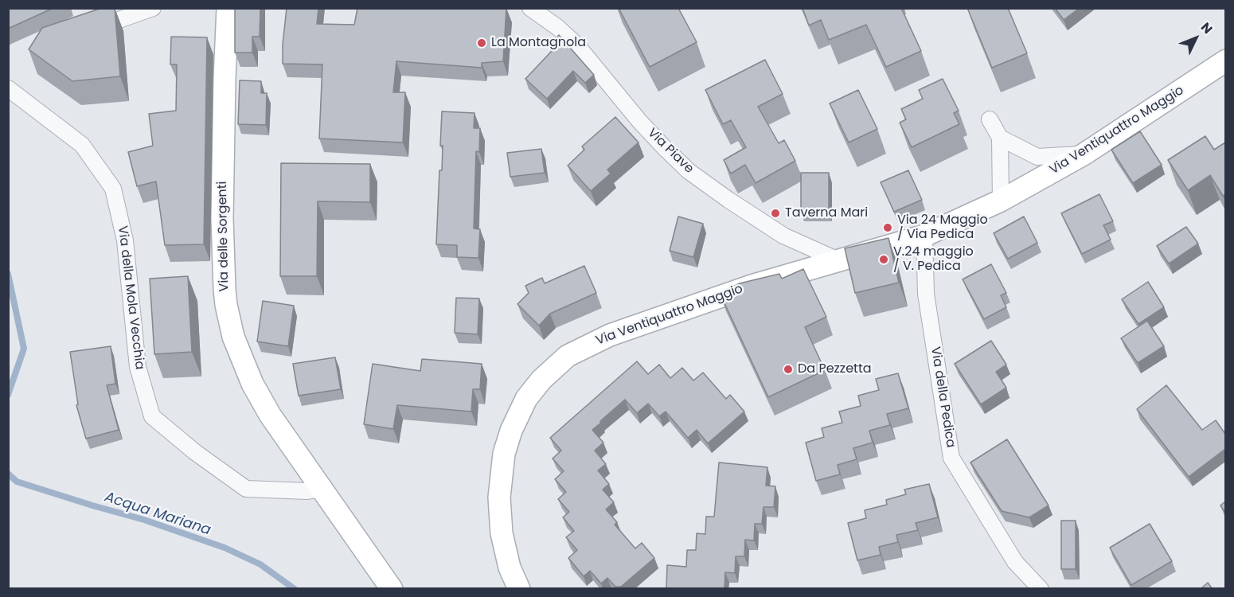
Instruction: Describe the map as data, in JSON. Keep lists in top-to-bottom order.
{
  "streets": {
    "main road": ["Via Ventiquattro Maggio", "Via delle Sorgenti"],
    "street": ["Via Piave", "Via della Mola Vecchia", "Via della Pedica"]
  },
  "crossings": [
    ["Via Ventiquattro Maggio", "Via Piave"],
    ["Via Ventiquattro Maggio", "Via della Pedica"],
    ["Via delle Sorgenti", "Via della Mola Vecchia"]
  ],
  "water": ["Acqua Mariana"],
  "places": [
    "La Montagnola",
    "Taverna Mari",
    "Via 24 Maggio / Via Pedica",
    "V.24 maggio / V. Pedica",
    "Da Pezzetta"
  ],
  "north": "top right"
}
